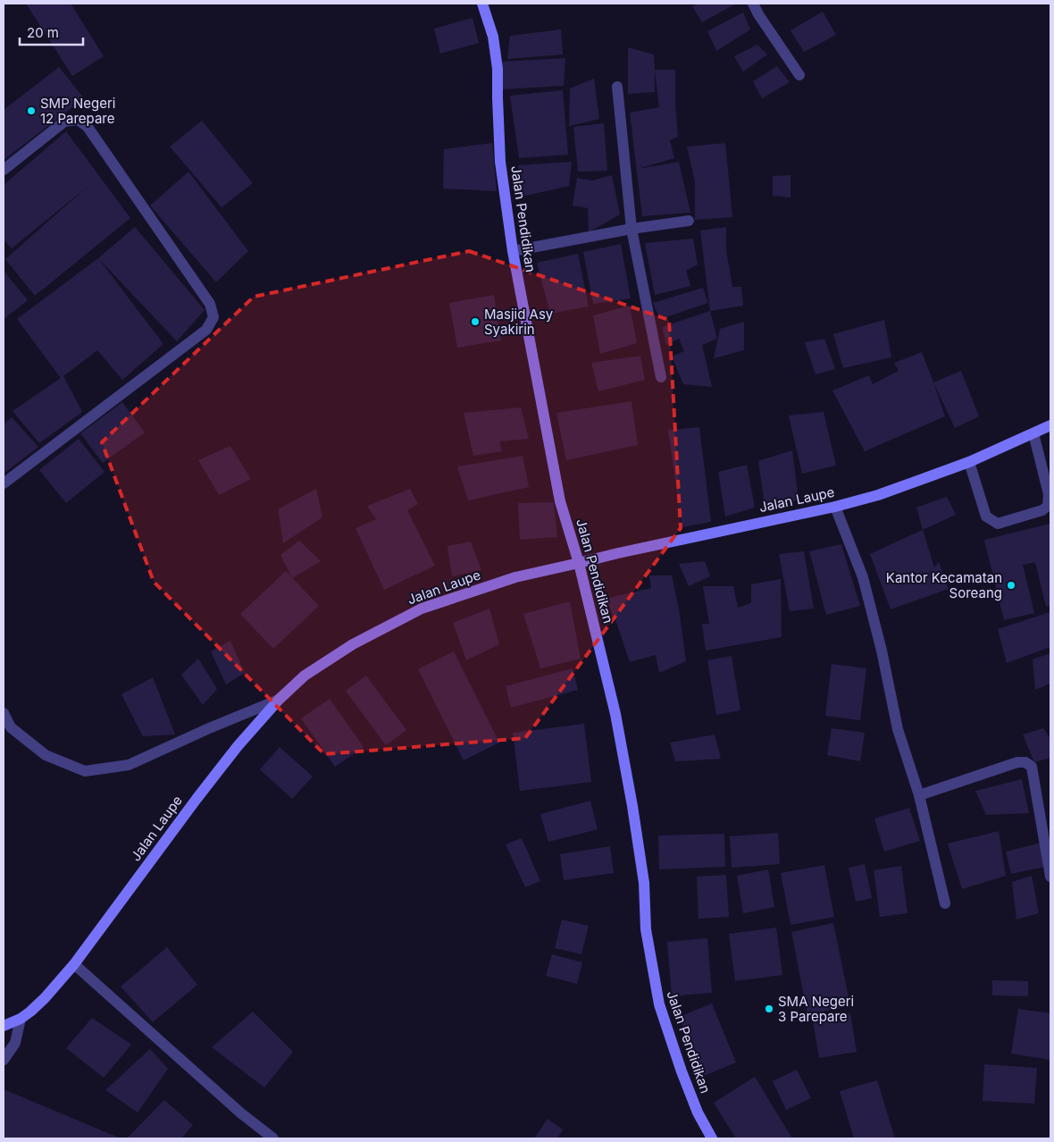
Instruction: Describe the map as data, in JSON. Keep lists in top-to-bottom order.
{
  "streets": {
    "street": ["Jalan Pendidikan", "Jalan Laupe"]
  },
  "crossings": [
    ["Jalan Pendidikan", "Jalan Laupe"]
  ],
  "places": [
    "SMP Negeri 12 Parepare",
    "Masjid Asy Syakirin",
    "Kantor Kecamatan Soreang",
    "SMA Negeri 3 Parepare"
  ],
  "scale_bar": "20 m"
}
